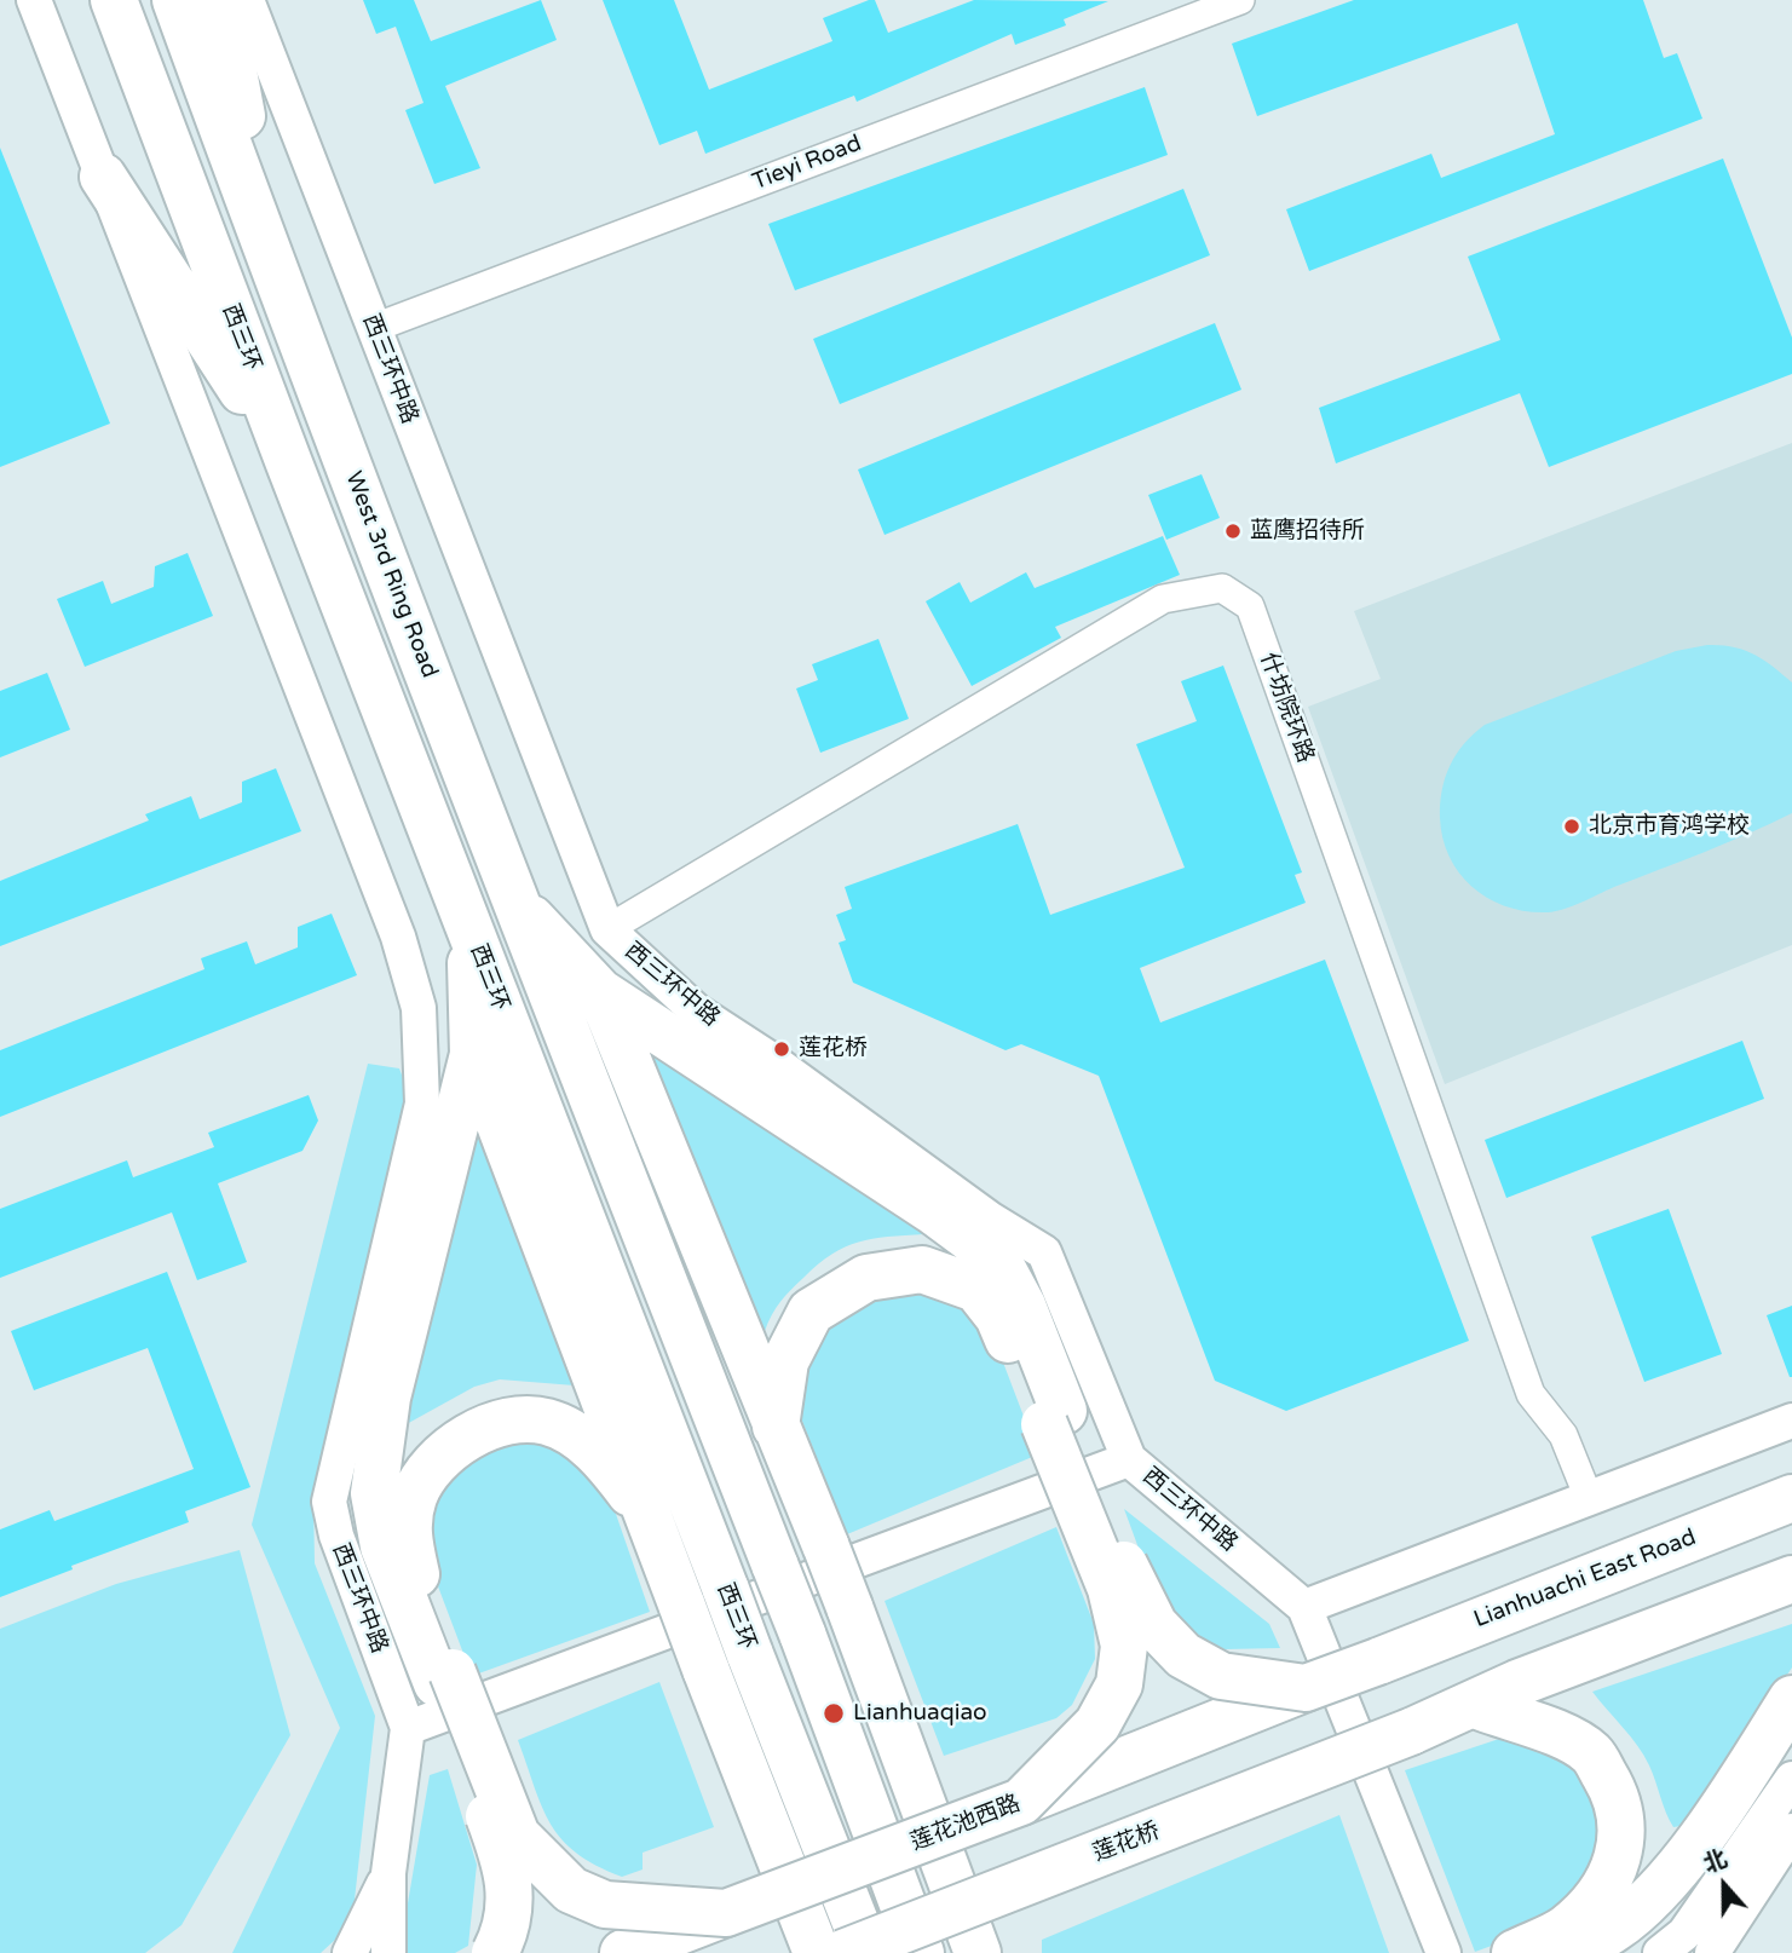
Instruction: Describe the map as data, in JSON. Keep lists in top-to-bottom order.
{
  "streets": {
    "highway": [
      "西三环",
      "West 3rd Ring Road",
      "Lianhuachi East Road",
      "莲花池西路",
      "莲花桥"
    ],
    "street": ["Tieyi Road", "西三环中路", "什坊院环路"]
  },
  "crossings": [
    ["Tieyi Road", "西三环中路"],
    ["西三环中路", "什坊院环路"],
    ["Lianhuachi East Road", "莲花池西路"]
  ],
  "places": [
    "蓝鹰招待所",
    "北京市育鸿学校",
    "莲花桥",
    "Lianhuaqiao"
  ],
  "north": "top"
}
